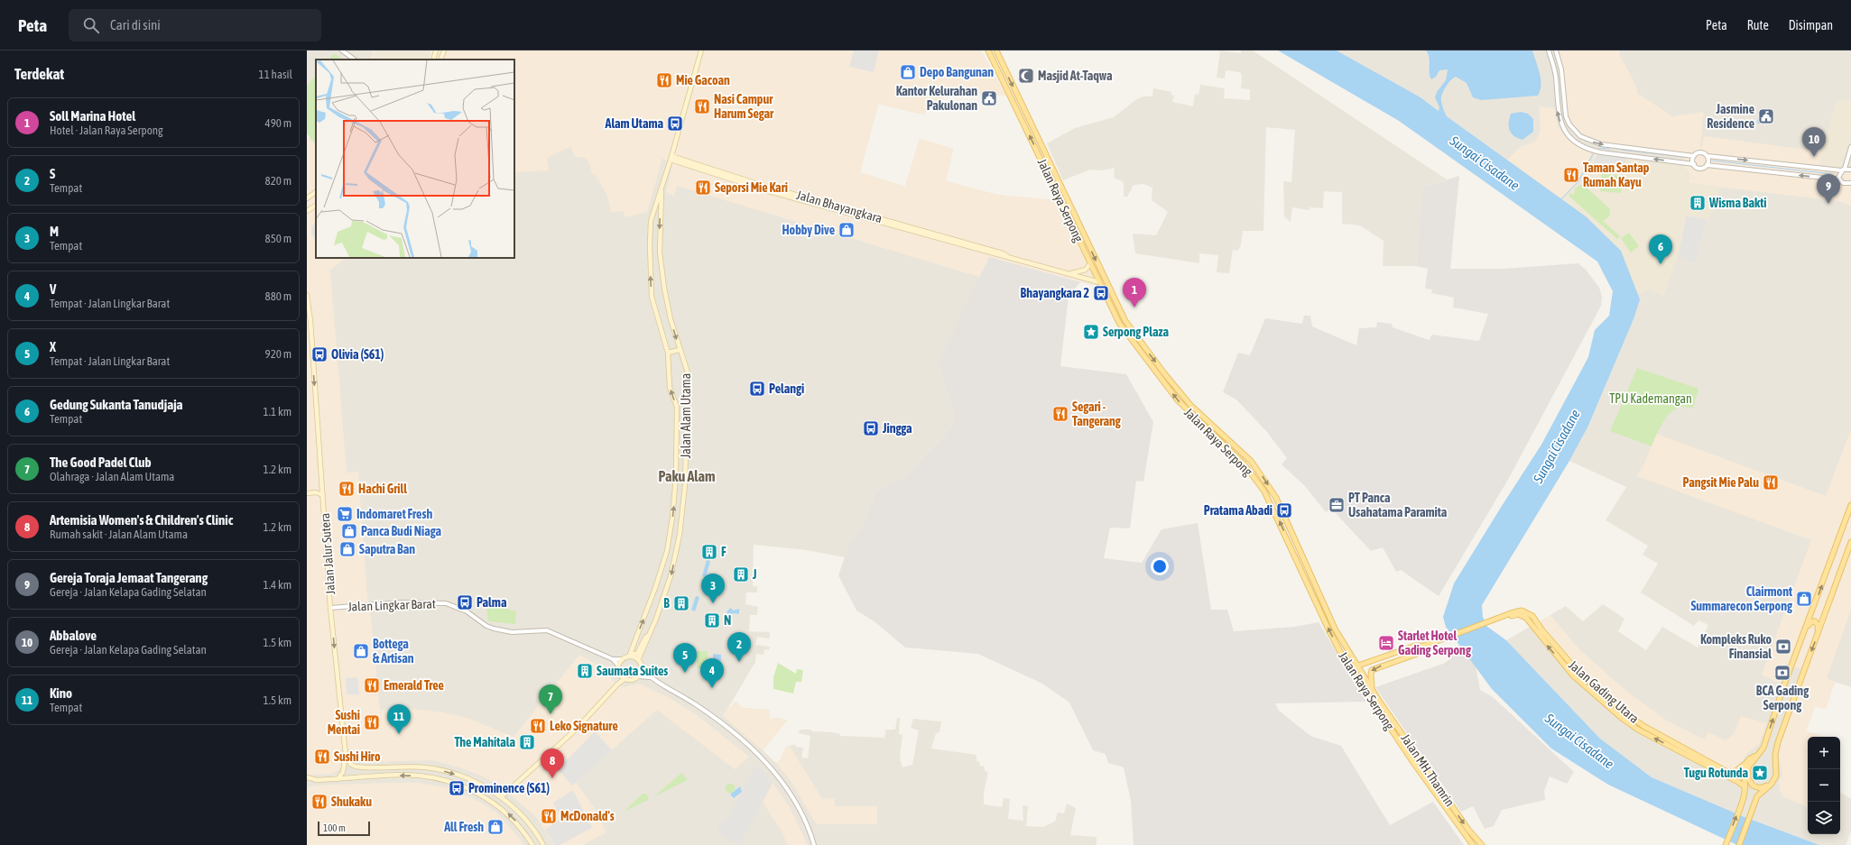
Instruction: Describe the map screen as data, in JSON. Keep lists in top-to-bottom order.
{
  "streets": {
    "main road": [
      "Jalan Raya Serpong",
      "Jalan Bhayangkara",
      "Jalan Alam Utama",
      "Jalan Jalur Sutera",
      "Jalan Gading Utara",
      "Jalan MH.Thamrin"
    ],
    "street": ["Jalan Lingkar Barat"]
  },
  "crossings": [
    ["Jalan Raya Serpong", "Jalan Bhayangkara"],
    ["Jalan Raya Serpong", "Jalan MH.Thamrin"],
    ["Jalan Bhayangkara", "Jalan Alam Utama"],
    ["Jalan Alam Utama", "Jalan Lingkar Barat"],
    ["Jalan Jalur Sutera", "Jalan Lingkar Barat"]
  ],
  "one_way": ["Jalan Jalur Sutera", "Jalan MH.Thamrin"],
  "districts": ["Paku Alam"],
  "water": ["Sungai Cisadane"],
  "parks": ["TPU Kademangan"],
  "places": {
    "shop": [
      "Depo Bangunan",
      "Hobby Dive",
      "Panca Budi Niaga",
      "Saputra Ban",
      "Clairmont Summarecon Serpong",
      "Bottega & Artisan",
      "All Fresh"
    ],
    "mosque": ["Masjid At-Taqwa"],
    "restaurant": [
      "Mie Gacoan",
      "Nasi Campur Harum Segar",
      "Taman Santap Rumah Kayu",
      "Seporsi Mie Kari",
      "Segari - Tangerang",
      "Pangsit Mie Palu",
      "Hachi Grill",
      "Emerald Tree",
      "Sushi Mentai",
      "Leko Signature",
      "Sushi Hiro",
      "Shukaku",
      "McDonald's"
    ],
    "public building": ["Kantor Kelurahan Pakulonan", "Jasmine Residence"],
    "bus stop": [
      "Alam Utama",
      "Bhayangkara 2",
      "Olivia (S61)",
      "Pelangi",
      "Jingga",
      "Pratama Abadi",
      "Palma",
      "Prominence (S61)"
    ],
    "building": [
      "Wisma Bakti",
      "F",
      "J",
      "B",
      "N",
      "Saumata Suites",
      "The Mahitala"
    ],
    "place": ["Serpong Plaza", "Tugu Rotunda"],
    "office": ["PT Panca Usahatama Paramita"],
    "supermarket": ["Indomaret Fresh"],
    "hotel": ["Starlet Hotel Gading Serpong"],
    "bank": ["Kompleks Ruko Finansial", "BCA Gading Serpong"]
  },
  "scale_bar": "100 m",
  "page": {
    "header": "Peta",
    "search": "Cari di sini",
    "nav": ["Peta", "Rute", "Disimpan"],
    "heading": ["Terdekat", "11 hasil"],
    "list": [
      {
        "mark": "1",
        "name": "Soll Marina Hotel",
        "note": "Hotel · Jalan Raya Serpong",
        "value": "490 m"
      },
      {
        "mark": "2",
        "name": "S",
        "note": "Tempat",
        "value": "820 m"
      },
      {
        "mark": "3",
        "name": "M",
        "note": "Tempat",
        "value": "850 m"
      },
      {
        "mark": "4",
        "name": "V",
        "note": "Tempat · Jalan Lingkar Barat",
        "value": "880 m"
      },
      {
        "mark": "5",
        "name": "X",
        "note": "Tempat · Jalan Lingkar Barat",
        "value": "920 m"
      },
      {
        "mark": "6",
        "name": "Gedung Sukanta Tanudjaja",
        "note": "Tempat",
        "value": "1.1 km"
      },
      {
        "mark": "7",
        "name": "The Good Padel Club",
        "note": "Olahraga · Jalan Alam Utama",
        "value": "1.2 km"
      },
      {
        "mark": "8",
        "name": "Artemisia Women's & Children's Clinic",
        "note": "Rumah sakit · Jalan Alam Utama",
        "value": "1.2 km"
      },
      {
        "mark": "9",
        "name": "Gereja Toraja Jemaat Tangerang",
        "note": "Gereja · Jalan Kelapa Gading Selatan",
        "value": "1.4 km"
      },
      {
        "mark": "10",
        "name": "Abbalove",
        "note": "Gereja · Jalan Kelapa Gading Selatan",
        "value": "1.5 km"
      },
      {
        "mark": "11",
        "name": "Kino",
        "note": "Tempat",
        "value": "1.5 km"
      }
    ],
    "pins": [
      "10",
      "9",
      "6",
      "1",
      "3",
      "2",
      "5",
      "4",
      "7",
      "11",
      "8"
    ],
    "map_buttons": ["+", "−"],
    "scale": "100 m"
  }
}
